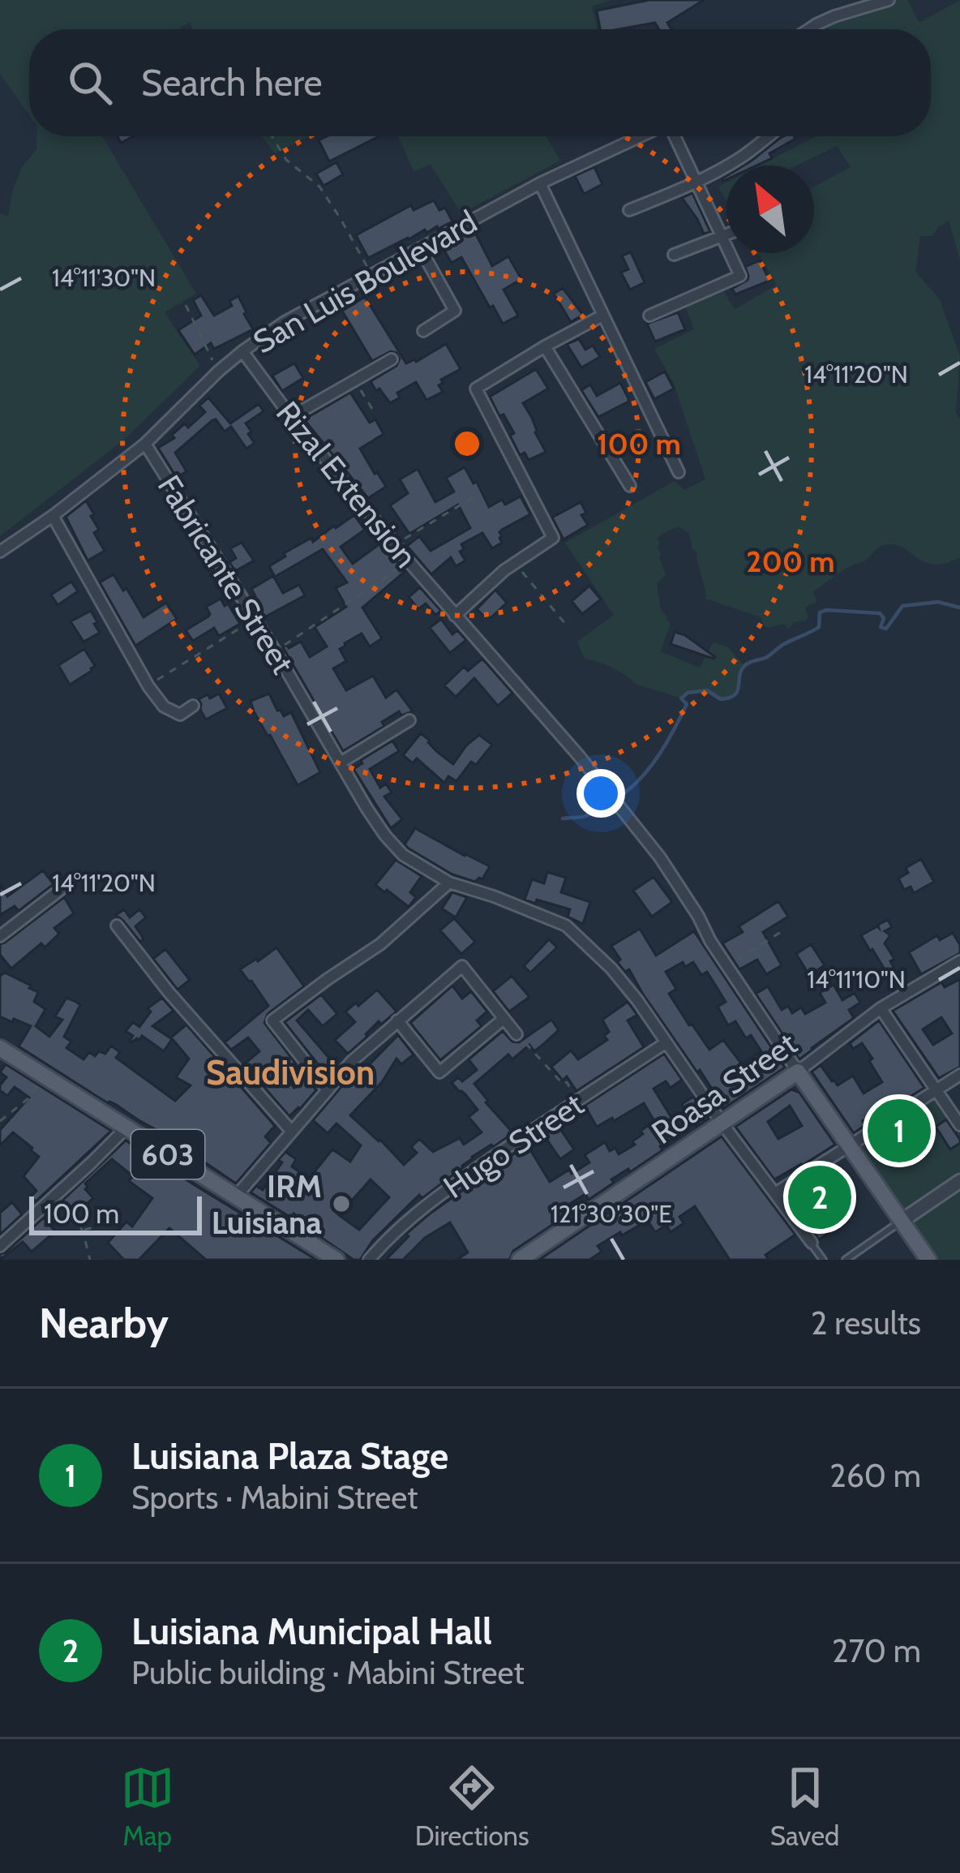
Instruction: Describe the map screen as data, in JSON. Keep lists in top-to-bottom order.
{
  "streets": {
    "main road": ["Roasa Street", "603"],
    "street": [
      "San Luis Boulevard",
      "Rizal Extension",
      "Fabricante Street",
      "Hugo Street"
    ]
  },
  "crossings": [
    ["San Luis Boulevard", "Rizal Extension"],
    ["San Luis Boulevard", "Fabricante Street"],
    ["Fabricante Street", "Roasa Street"],
    ["Fabricante Street", "Hugo Street"]
  ],
  "districts": ["Saudivision"],
  "places": ["IRM Luisiana"],
  "scale_bar": "100 m",
  "north": "top left",
  "page": {
    "search": "Search here",
    "pins": ["1", "2"],
    "scale": "100 m",
    "heading": ["Nearby", "2 results"],
    "list": [
      {
        "mark": "1",
        "name": "Luisiana Plaza Stage",
        "note": "Sports · Mabini Street",
        "value": "260 m"
      },
      {
        "mark": "2",
        "name": "Luisiana Municipal Hall",
        "note": "Public building · Mabini Street",
        "value": "270 m"
      }
    ],
    "nav": ["Map", "Directions", "Saved"]
  },
  "coordinates": [
    "14°11'30\"N",
    "14°11'20\"N",
    "14°11'10\"N",
    "121°30'30\"E"
  ],
  "rings": ["100 m", "200 m"]
}
